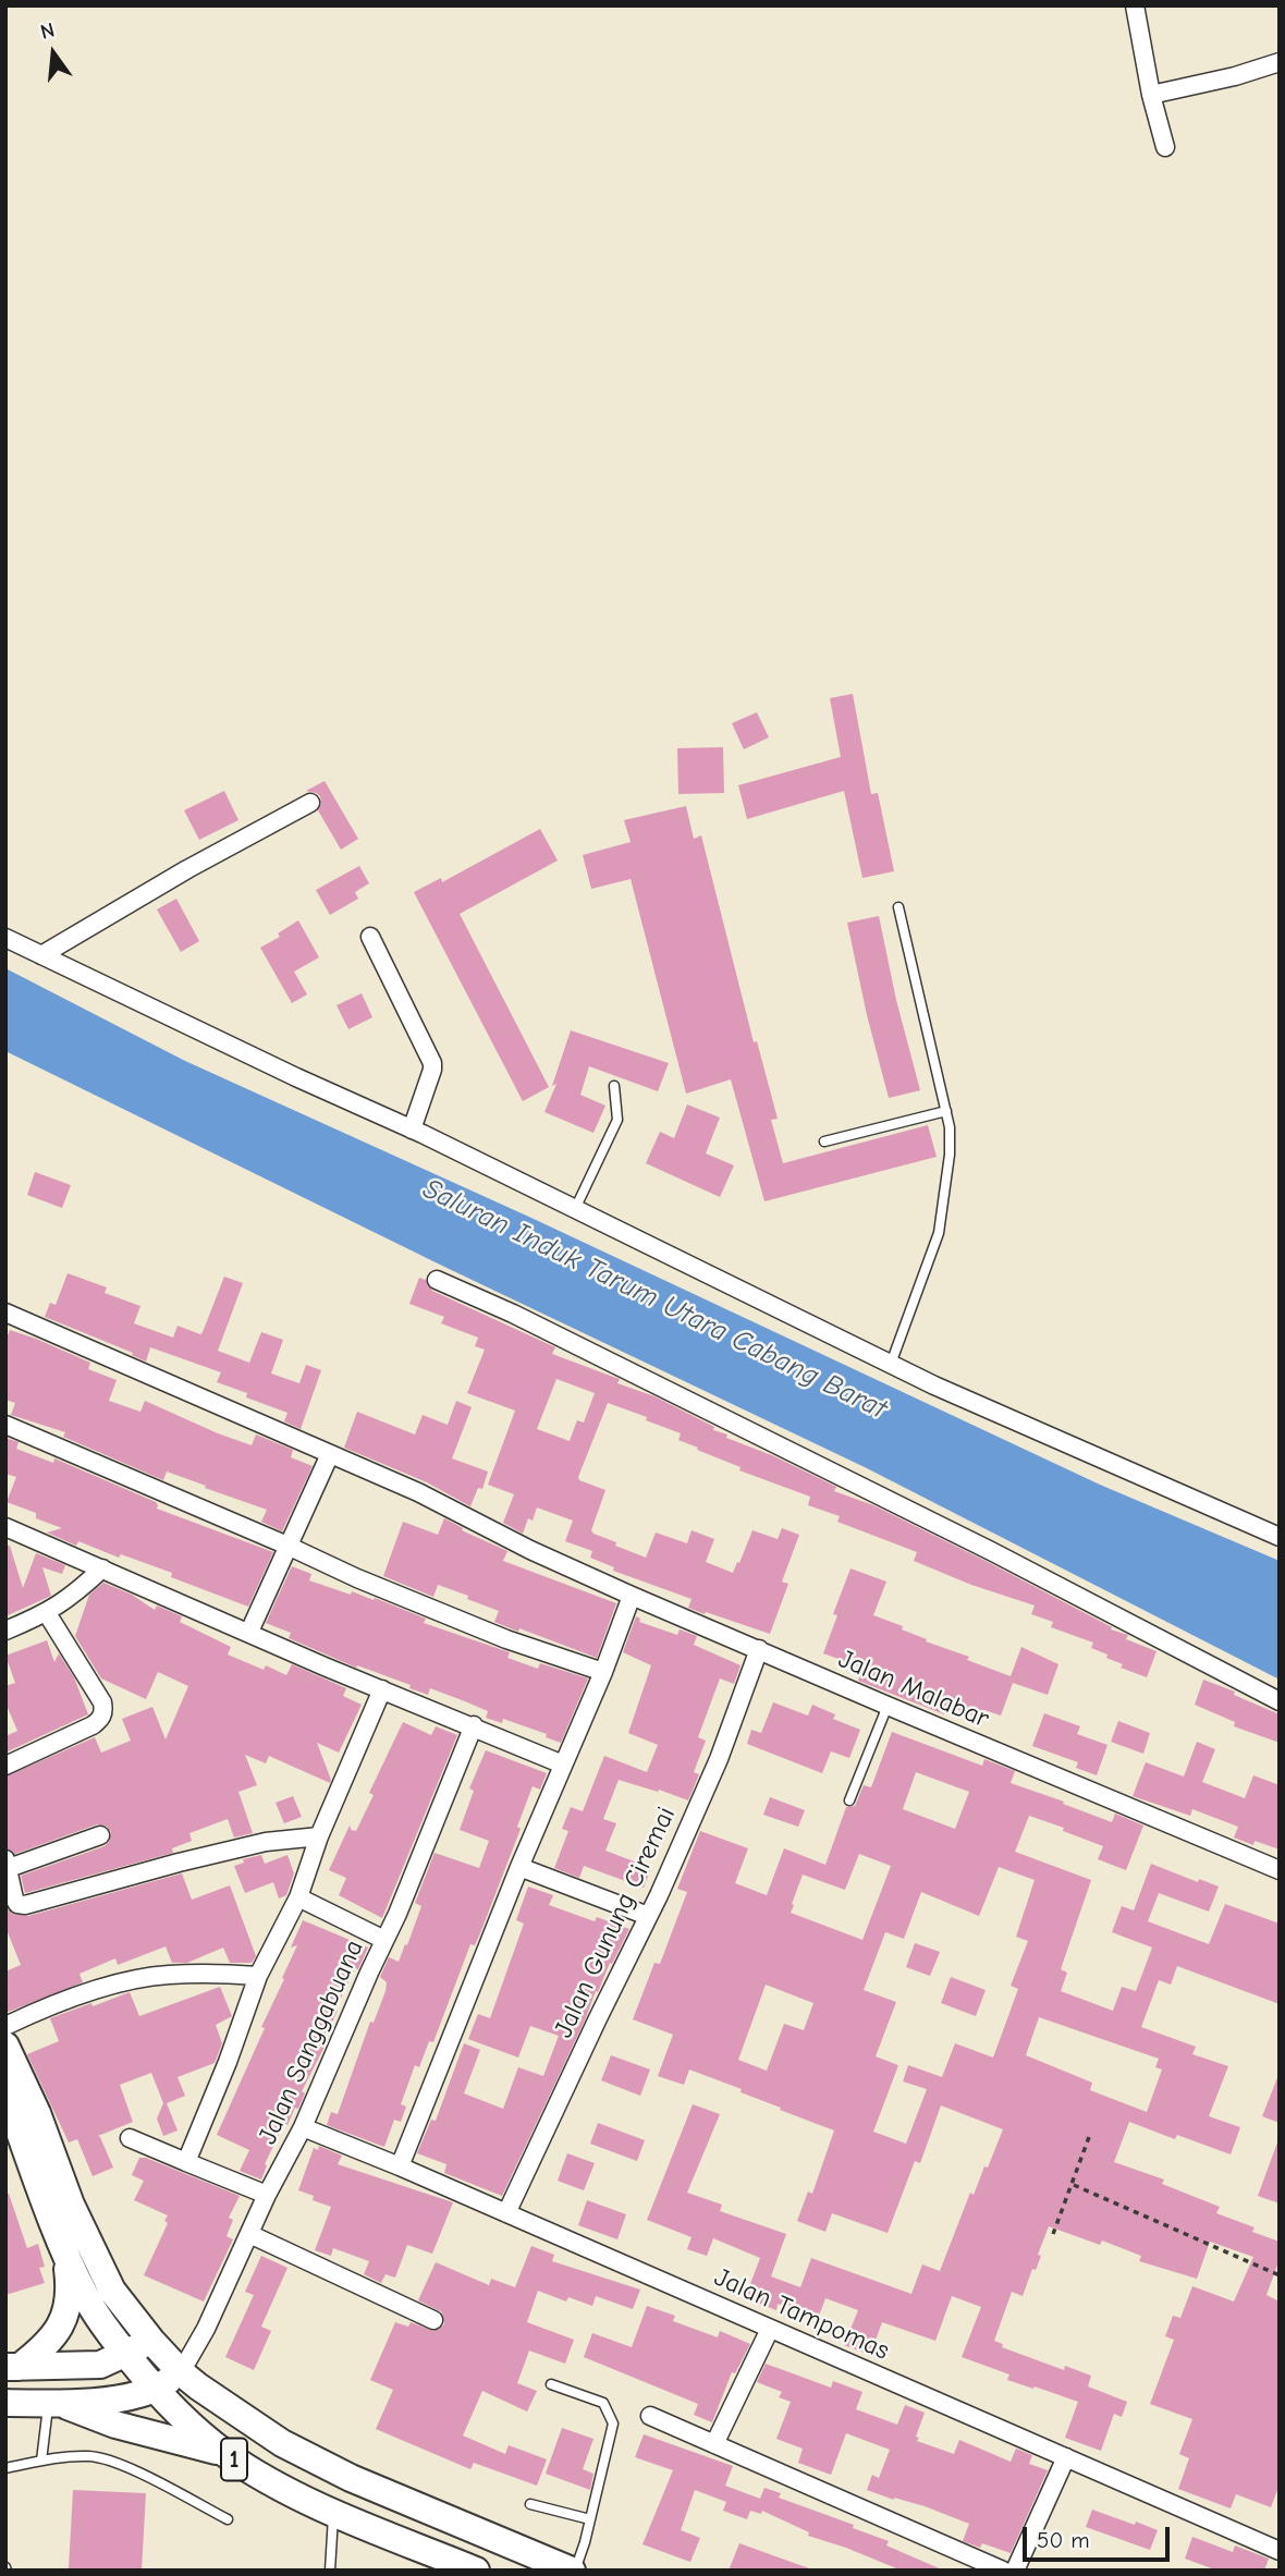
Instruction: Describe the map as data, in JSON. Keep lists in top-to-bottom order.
{
  "streets": {
    "main road": ["1"],
    "street": [
      "Jalan Malabar",
      "Jalan Gunung Ciremai",
      "Jalan Sanggabuana",
      "Jalan Tampomas"
    ]
  },
  "crossings": [
    ["Jalan Malabar", "Jalan Gunung Ciremai"],
    ["Jalan Gunung Ciremai", "Jalan Tampomas"],
    ["Jalan Sanggabuana", "Jalan Tampomas"],
    ["Jalan Sanggabuana", "1"]
  ],
  "water": ["Saluran Induk Tarum Utara Cabang Barat"],
  "scale_bar": "50 m",
  "north": "top"
}
